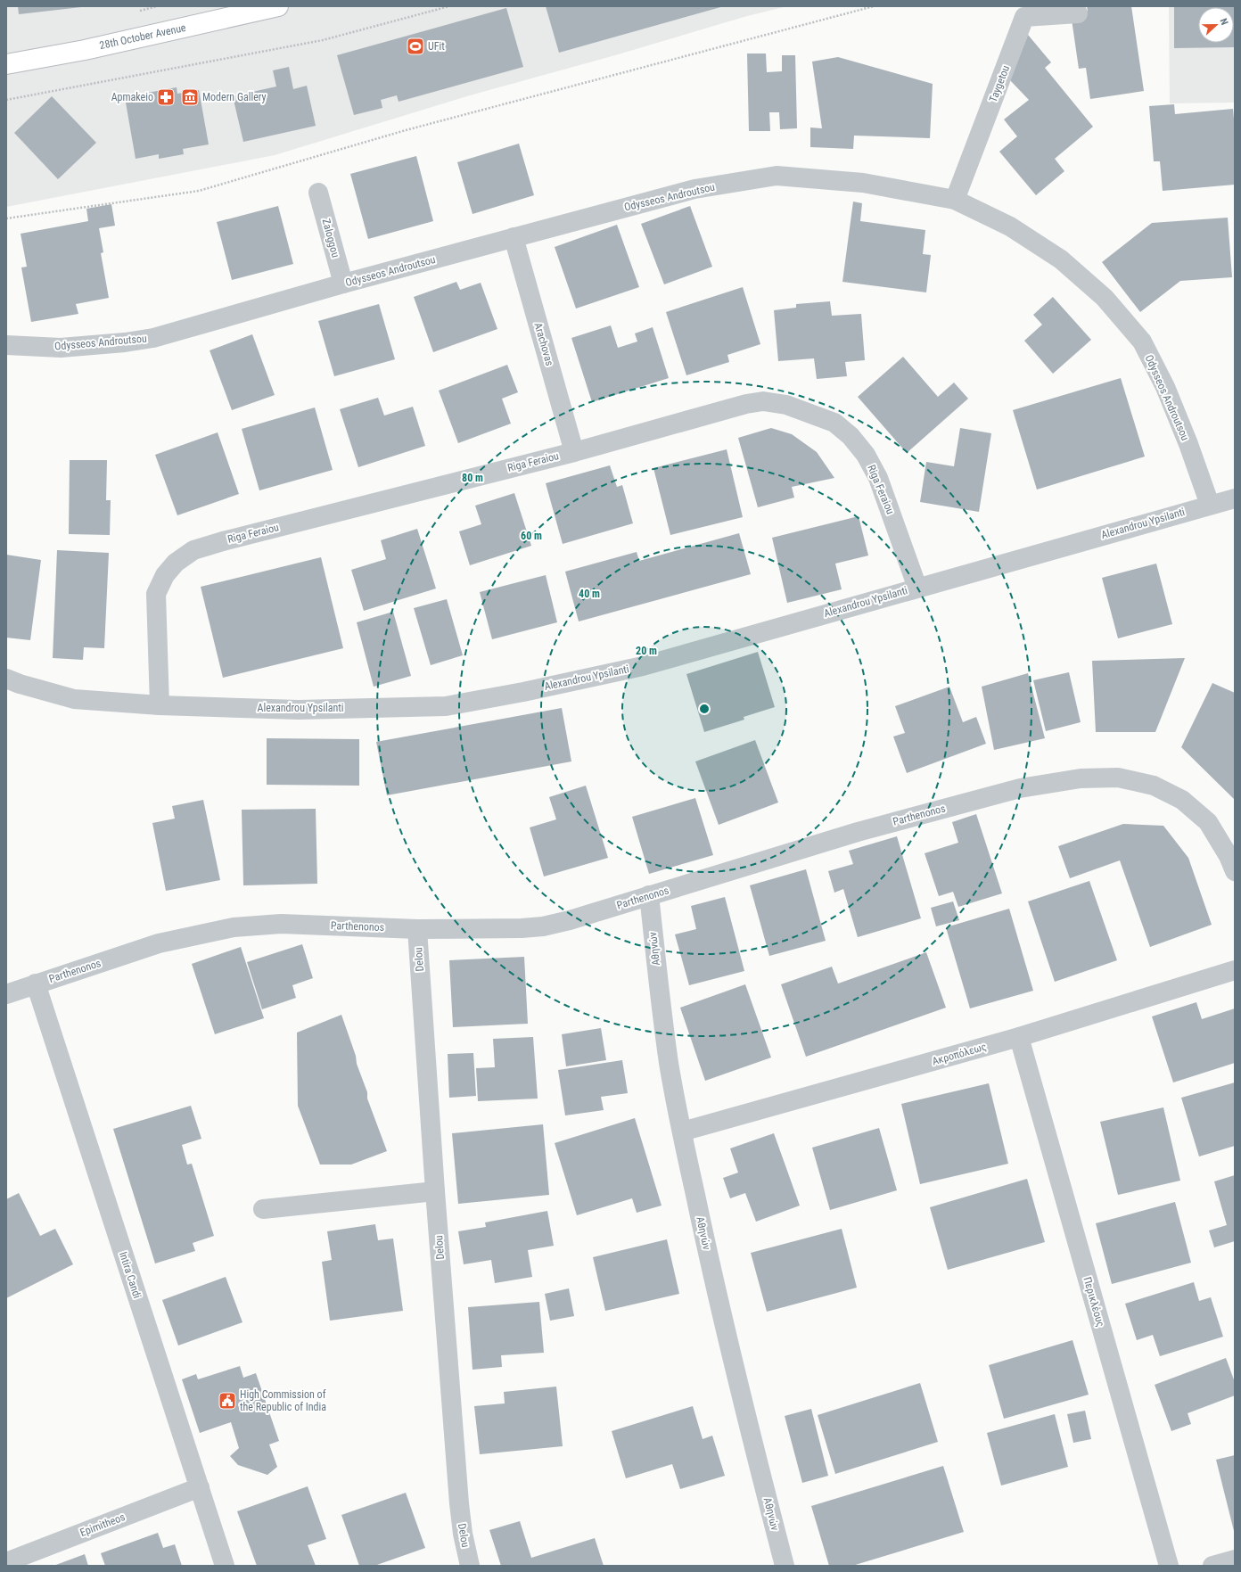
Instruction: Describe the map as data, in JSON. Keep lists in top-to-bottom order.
{
  "streets": {
    "main road": ["28th October Avenue"],
    "street": [
      "Taygetou",
      "Odysseos Androutsou",
      "Zaloggou",
      "Arachovas",
      "Riga Feraiou",
      "Alexandrou Ypsilanti",
      "Parthenonos",
      "Αθηνών",
      "Delou",
      "Ακροπόλεως",
      "Intira Candi",
      "Περικλέους",
      "Epimitheos"
    ]
  },
  "crossings": [
    ["Taygetou", "Odysseos Androutsou"],
    ["Odysseos Androutsou", "Zaloggou"],
    ["Odysseos Androutsou", "Arachovas"],
    ["Odysseos Androutsou", "Alexandrou Ypsilanti"],
    ["Arachovas", "Riga Feraiou"],
    ["Riga Feraiou", "Alexandrou Ypsilanti"],
    ["Parthenonos", "Αθηνών"],
    ["Parthenonos", "Delou"],
    ["Parthenonos", "Intira Candi"],
    ["Αθηνών", "Ακροπόλεως"],
    ["Ακροπόλεως", "Περικλέους"],
    ["Intira Candi", "Epimitheos"]
  ],
  "places": {
    "sports": ["UFit"],
    "pharmacy": ["Apmakeio"],
    "museum": ["Modern Gallery"],
    "public building": ["High Commission of the Republic of India"]
  },
  "north": "right",
  "rings": [
    "80 m",
    "60 m",
    "40 m",
    "20 m"
  ]
}
